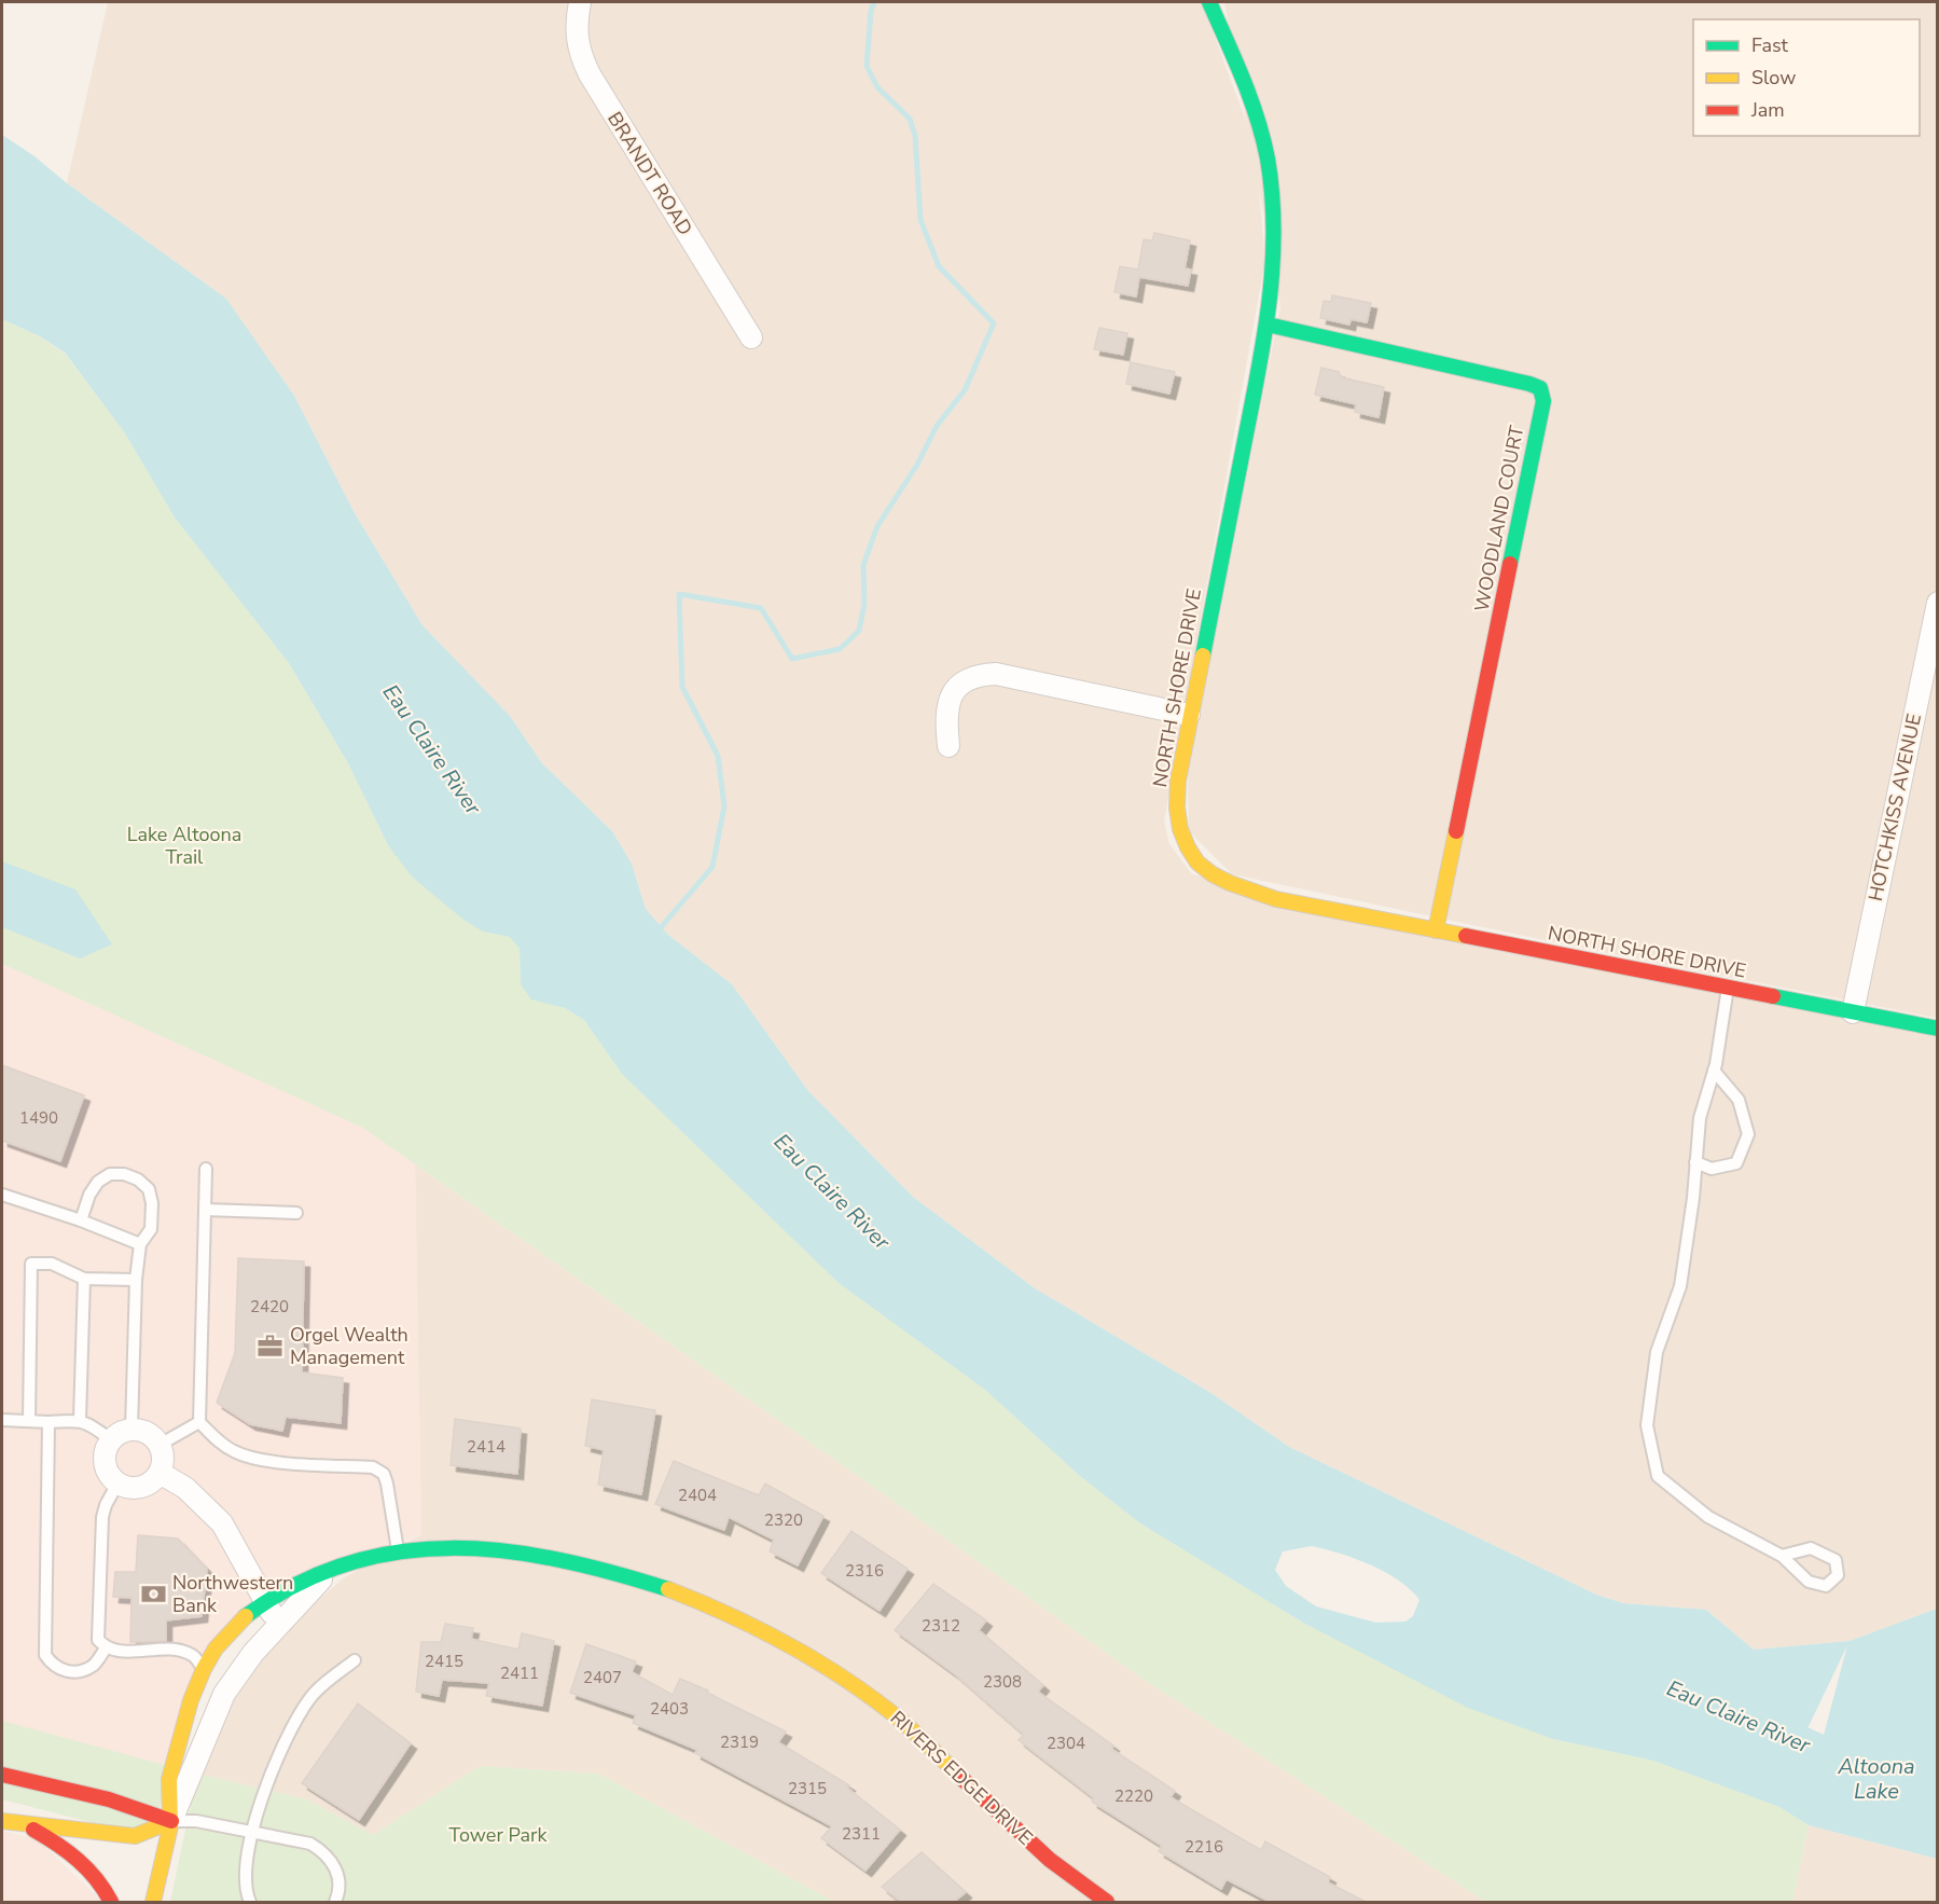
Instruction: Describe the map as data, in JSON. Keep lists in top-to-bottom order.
{
  "streets": {
    "street": [
      "BRANDT ROAD",
      "WOODLAND COURT",
      "NORTH SHORE DRIVE",
      "HOTCHKISS AVENUE",
      "RIVERS EDGE DRIVE"
    ]
  },
  "crossings": [
    ["WOODLAND COURT", "NORTH SHORE DRIVE"],
    ["NORTH SHORE DRIVE", "HOTCHKISS AVENUE"]
  ],
  "water": ["Eau Claire River", "Altoona Lake"],
  "parks": ["Lake Altoona Trail", "Tower Park"],
  "places": {
    "office": ["Orgel Wealth Management"],
    "bank": ["Northwestern Bank"]
  },
  "house_numbers": [
    "1490",
    "2420",
    "2414",
    "2404",
    "2320",
    "2316",
    "2312",
    "2415",
    "2411",
    "2407",
    "2308",
    "2403",
    "2319",
    "2304",
    "2315",
    "2220",
    "2311",
    "2216"
  ],
  "legend": ["Fast", "Slow", "Jam"]
}
